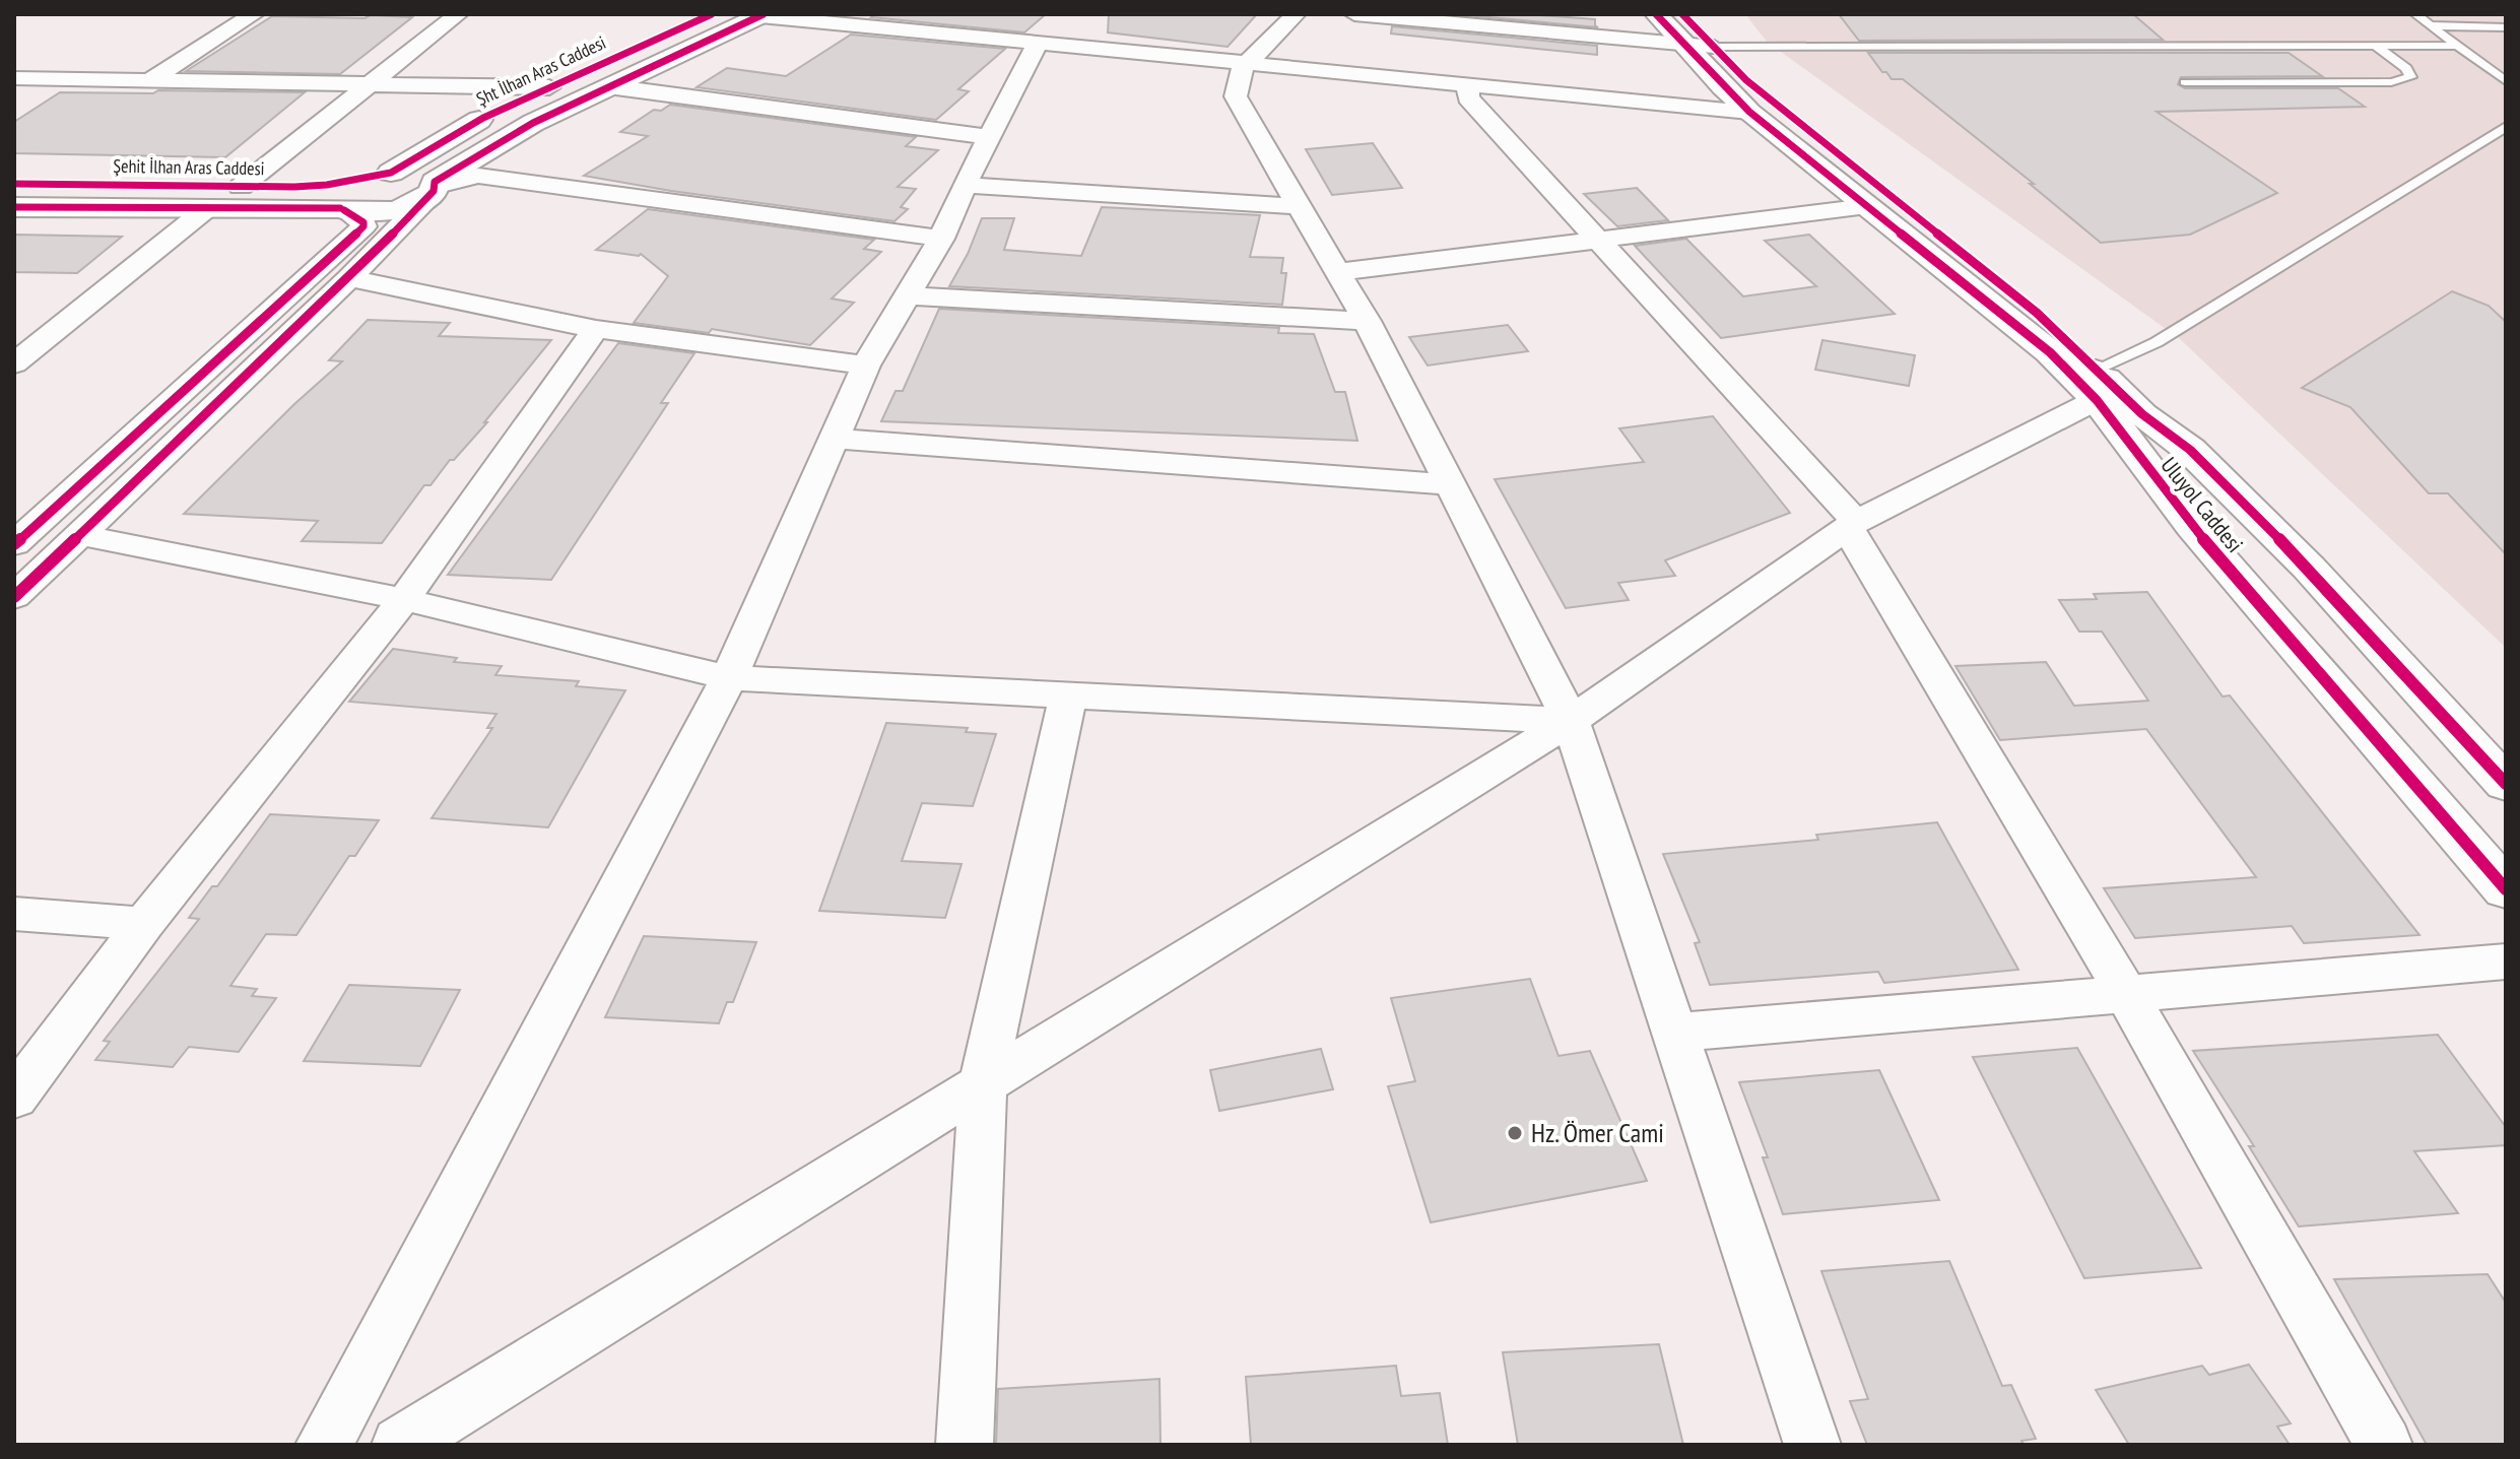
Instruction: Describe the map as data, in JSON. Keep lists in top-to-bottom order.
{
  "streets": {
    "main road": ["Şht İlhan Aras Caddesi", "Şehit İlhan Aras Caddesi", "Uluyol Caddesi"]
  },
  "crossings": [
    ["Şht İlhan Aras Caddesi", "Şehit İlhan Aras Caddesi"]
  ],
  "places": ["Hz. Ömer Cami"]
}
